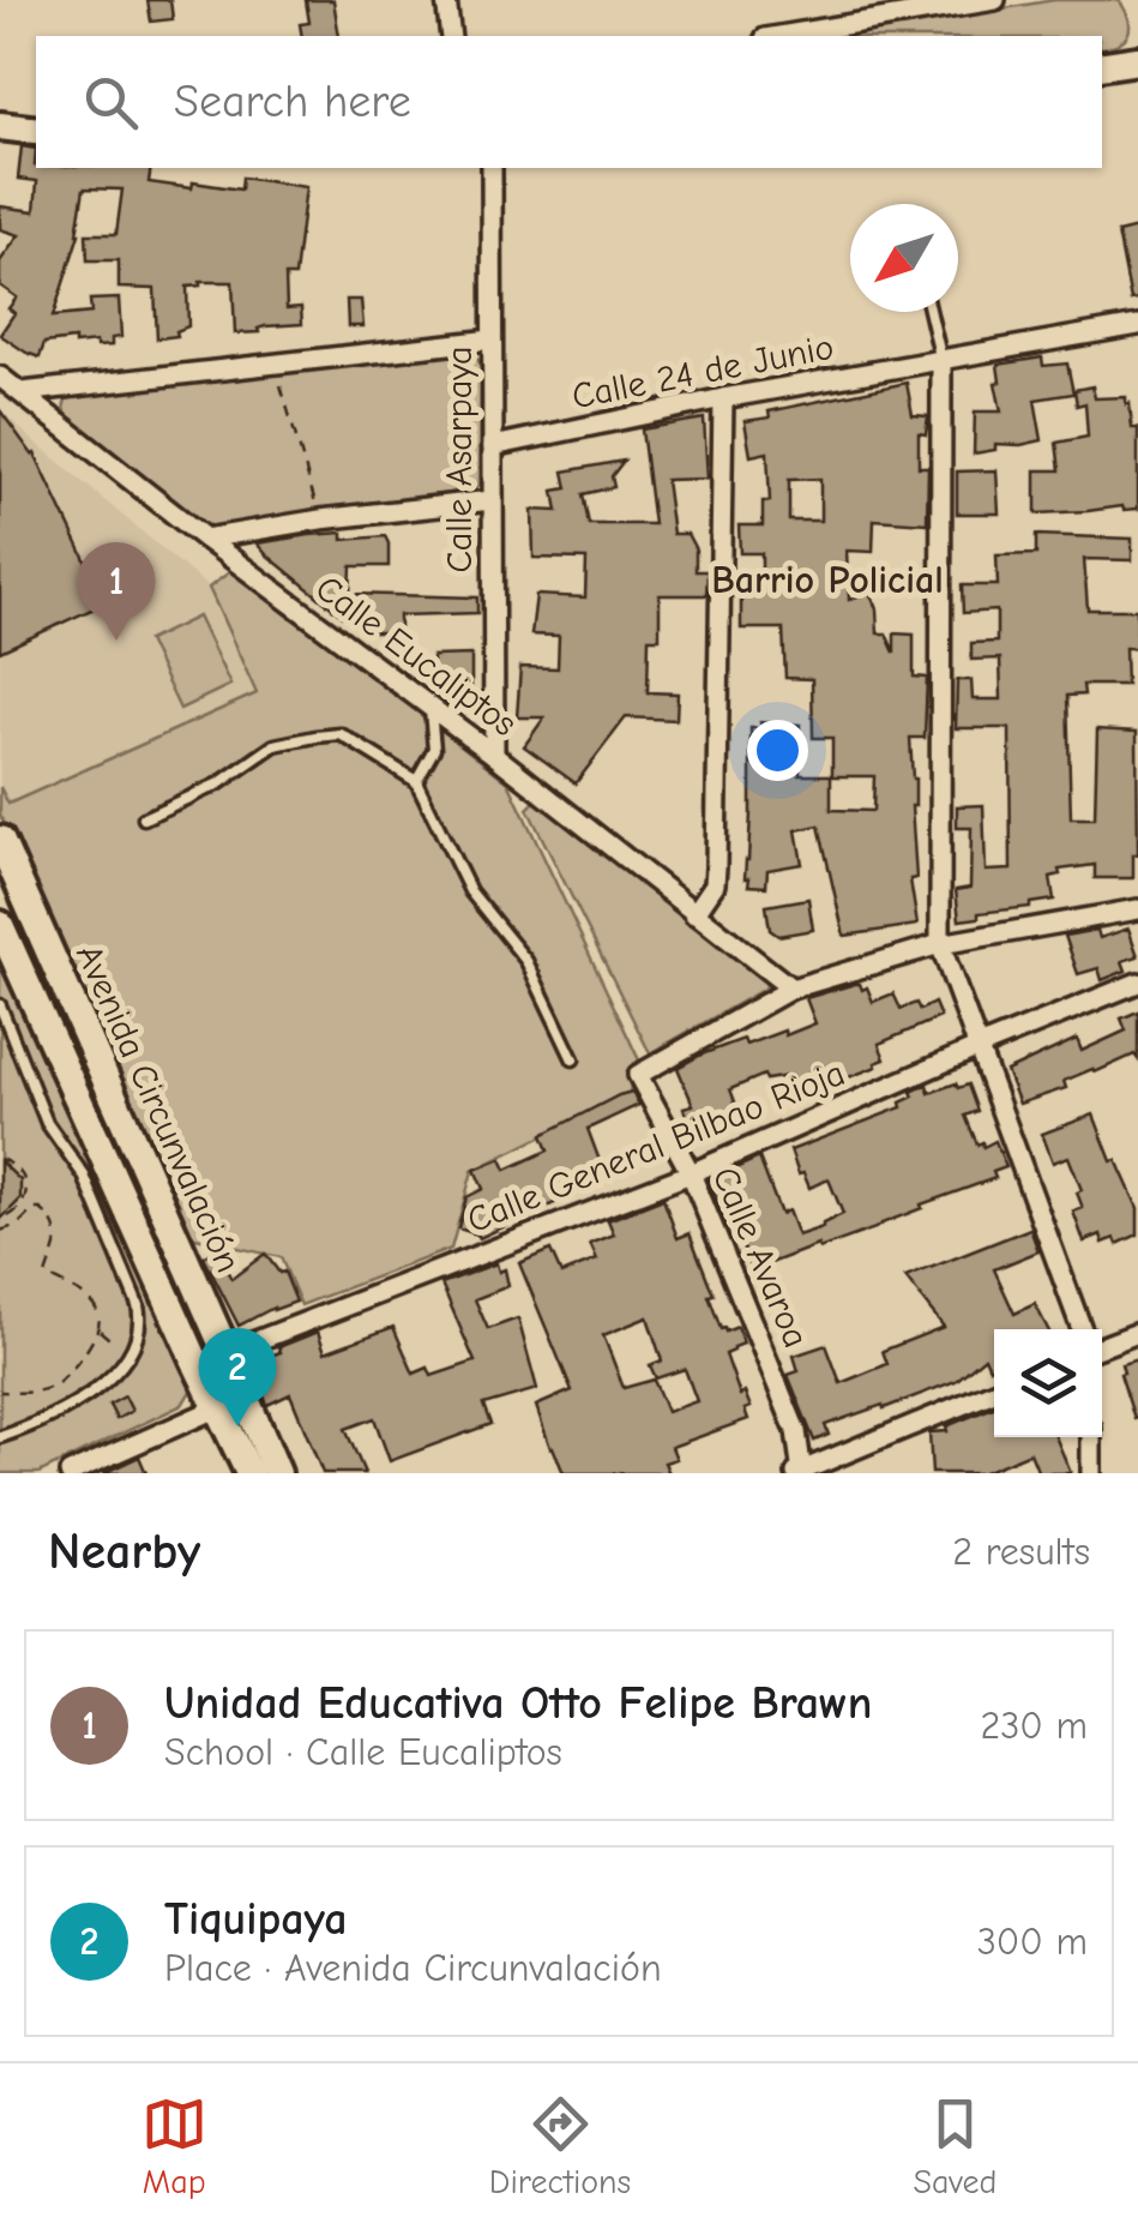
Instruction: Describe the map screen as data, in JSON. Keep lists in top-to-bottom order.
{
  "streets": {
    "main road": ["Avenida Circunvalación"],
    "street": [
      "Calle 24 de Junio",
      "Calle Asarpaya",
      "Calle Eucaliptos",
      "Calle General Bilbao Rioja",
      "Calle Avaroa"
    ]
  },
  "crossings": [
    ["Calle 24 de Junio", "Calle Asarpaya"],
    ["Calle Asarpaya", "Calle Eucaliptos"],
    ["Calle Eucaliptos", "Calle Avaroa"],
    ["Avenida Circunvalación", "Calle General Bilbao Rioja"],
    ["Calle General Bilbao Rioja", "Calle Avaroa"]
  ],
  "districts": ["Barrio Policial"],
  "north": "bottom left",
  "page": {
    "search": "Search here",
    "pins": ["1", "2"],
    "heading": ["Nearby", "2 results"],
    "list": [
      {
        "mark": "1",
        "name": "Unidad Educativa Otto Felipe Brawn",
        "note": "School · Calle Eucaliptos",
        "value": "230 m"
      },
      {
        "mark": "2",
        "name": "Tiquipaya",
        "note": "Place · Avenida Circunvalación",
        "value": "300 m"
      }
    ],
    "nav": ["Map", "Directions", "Saved"]
  }
}
